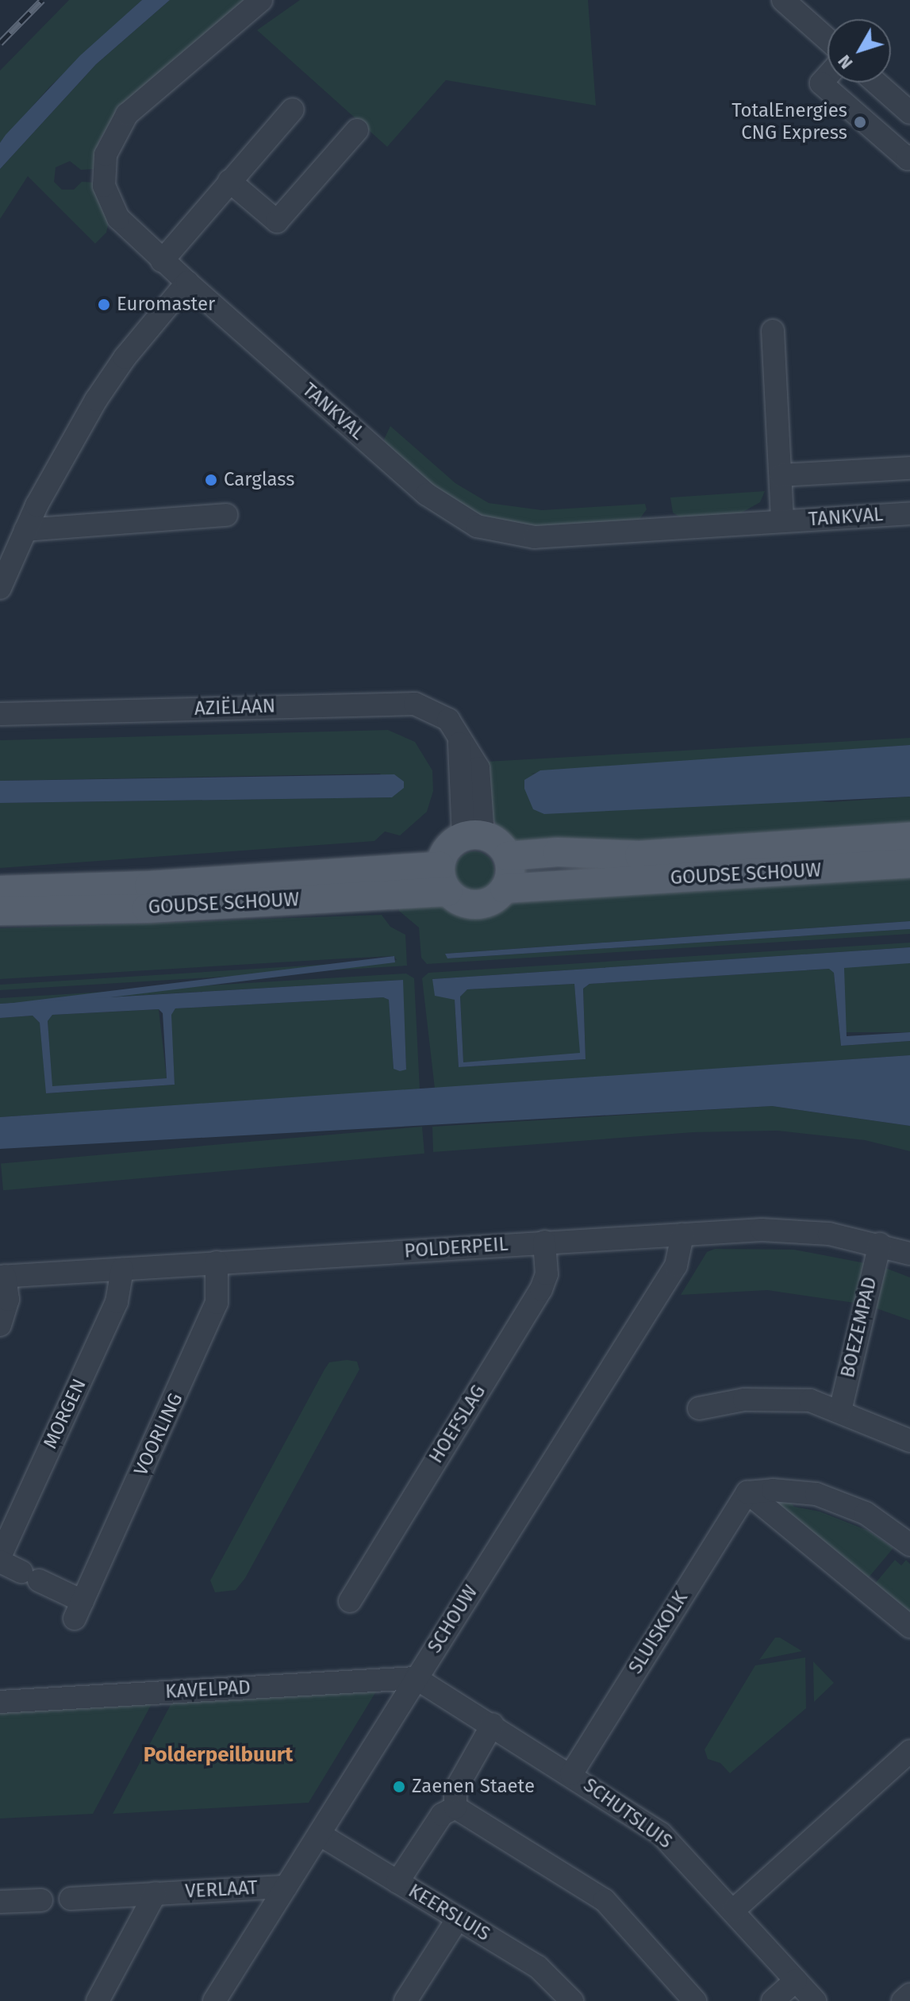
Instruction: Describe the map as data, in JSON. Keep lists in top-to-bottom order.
{
  "streets": {
    "main road": ["GOUDSE SCHOUW"],
    "street": [
      "TANKVAL",
      "AZIËLAAN",
      "POLDERPEIL",
      "BOEZEMPAD",
      "MORGEN",
      "HOEFSLAG",
      "VOORLING",
      "SCHOUW",
      "SLUISKOLK",
      "KAVELPAD",
      "SCHUTSLUIS",
      "VERLAAT",
      "KEERSLUIS"
    ]
  },
  "crossings": [
    ["AZIËLAAN", "GOUDSE SCHOUW"],
    ["POLDERPEIL", "BOEZEMPAD"],
    ["POLDERPEIL", "MORGEN"],
    ["POLDERPEIL", "HOEFSLAG"],
    ["POLDERPEIL", "VOORLING"],
    ["POLDERPEIL", "SCHOUW"],
    ["SCHOUW", "KAVELPAD"],
    ["SCHOUW", "SCHUTSLUIS"],
    ["SCHOUW", "VERLAAT"],
    ["SCHOUW", "KEERSLUIS"],
    ["SLUISKOLK", "SCHUTSLUIS"],
    ["KAVELPAD", "SCHUTSLUIS"]
  ],
  "districts": ["Polderpeilbuurt"],
  "places": [
    "TotalEnergies CNG Express",
    "Euromaster",
    "Carglass",
    "Zaenen Staete"
  ],
  "north": "bottom left"
}
